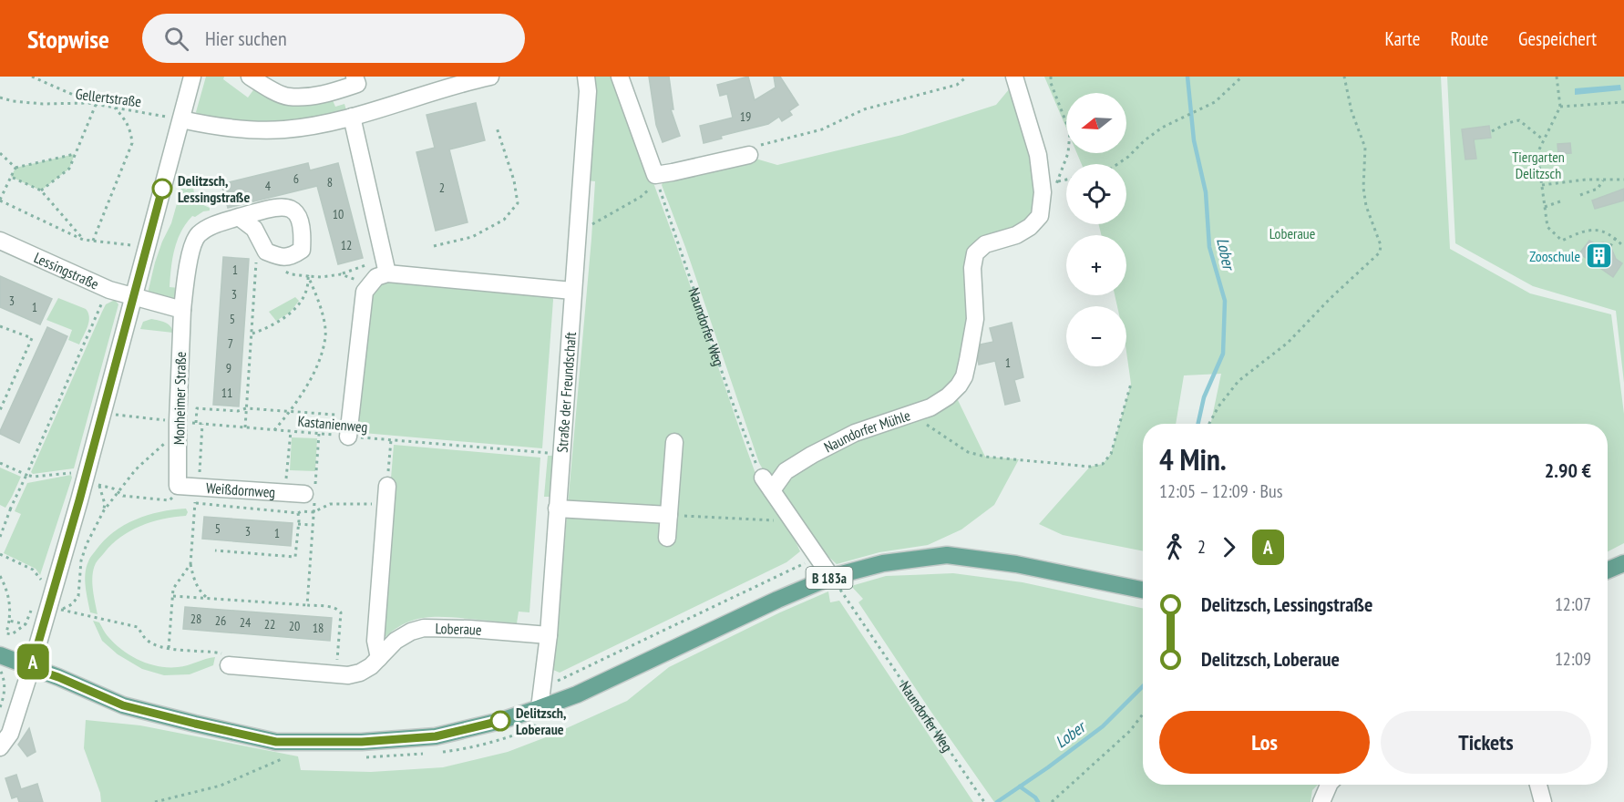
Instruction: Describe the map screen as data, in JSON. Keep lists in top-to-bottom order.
{
  "streets": {
    "main road": ["B 183a"],
    "street": [
      "Lessingstraße",
      "Straße der Freundschaft",
      "Monheimer Straße",
      "Naundorfer Mühle",
      "Weißdornweg",
      "Loberaue"
    ],
    "path": ["Gellertstraße", "Naundorfer Weg", "Kastanienweg"]
  },
  "crossings": [
    ["Naundorfer Weg", "Naundorfer Mühle"],
    ["Naundorfer Weg", "B 183a"],
    ["Straße der Freundschaft", "Kastanienweg"],
    ["Straße der Freundschaft", "B 183a"],
    ["Straße der Freundschaft", "Loberaue"],
    ["Monheimer Straße", "Kastanienweg"],
    ["Monheimer Straße", "Weißdornweg"]
  ],
  "water": ["Lober"],
  "parks": ["Tiergarten Delitzsch", "Loberaue"],
  "places": {
    "other": ["Delitzsch, Lessingstraße", "Delitzsch, Loberaue"],
    "building": ["Zooschule"]
  },
  "lines": ["bus line A"],
  "house_numbers": [
    "19",
    "6",
    "8",
    "4",
    "2",
    "10",
    "12",
    "1",
    "3",
    "3",
    "1",
    "5",
    "7",
    "1",
    "9",
    "11",
    "5",
    "3",
    "1",
    "28",
    "26",
    "24",
    "22",
    "20",
    "18"
  ],
  "north": "left",
  "page": {
    "header": "Stopwise",
    "search": "Hier suchen",
    "nav": ["Karte", "Route", "Gespeichert"],
    "on_map": "A",
    "map_buttons": ["+", "−"],
    "heading": ["4 Min.", "12:05 – 12:09 · Bus", "2.90 €"],
    "legs": ["2", "A"],
    "list": [
      {
        "name": "Delitzsch, Lessingstraße",
        "value": "12:07"
      },
      {
        "name": "Delitzsch, Loberaue",
        "value": "12:09"
      }
    ],
    "buttons": ["Los", "Tickets"]
  }
}
